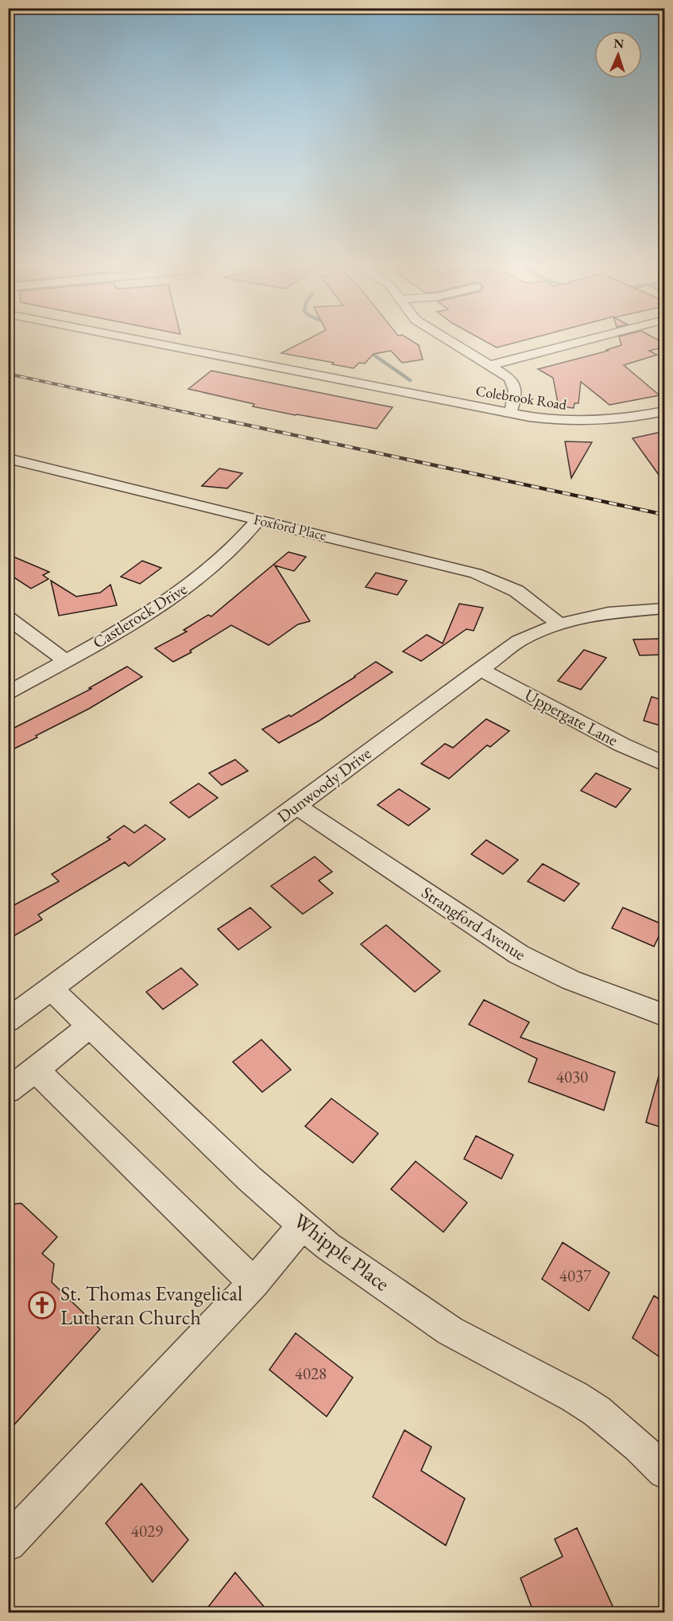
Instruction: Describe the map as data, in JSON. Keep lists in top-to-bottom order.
{
  "streets": {
    "street": [
      "Colebrook Road",
      "Foxford Place",
      "Castlerock Drive",
      "Uppergate Lane",
      "Dunwoody Drive",
      "Strangford Avenue",
      "Whipple Place"
    ]
  },
  "crossings": [
    ["Foxford Place", "Castlerock Drive"],
    ["Foxford Place", "Dunwoody Drive"],
    ["Uppergate Lane", "Dunwoody Drive"],
    ["Dunwoody Drive", "Strangford Avenue"],
    ["Dunwoody Drive", "Whipple Place"]
  ],
  "places": {
    "church": ["St. Thomas Evangelical Lutheran Church"]
  },
  "house_numbers": [
    "4030",
    "4037",
    "4028",
    "4029"
  ],
  "north": "top"
}
